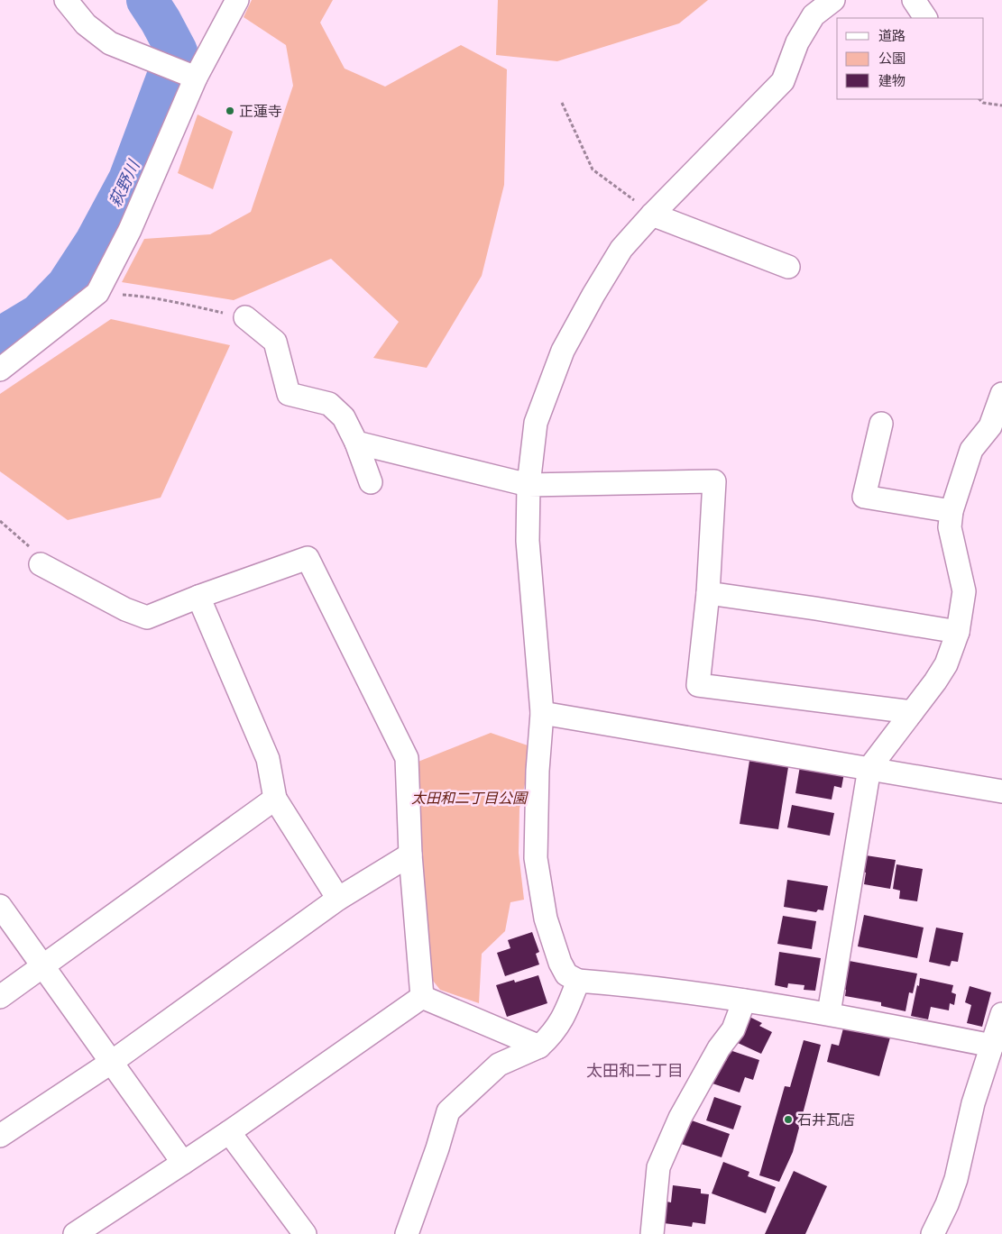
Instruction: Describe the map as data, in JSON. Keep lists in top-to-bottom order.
{
  "districts": ["太田和二丁目"],
  "water": ["萩野川"],
  "parks": ["太田和二丁目公園"],
  "places": ["正蓮寺", "石井瓦店"],
  "legend": ["道路", "公園", "建物"]
}
